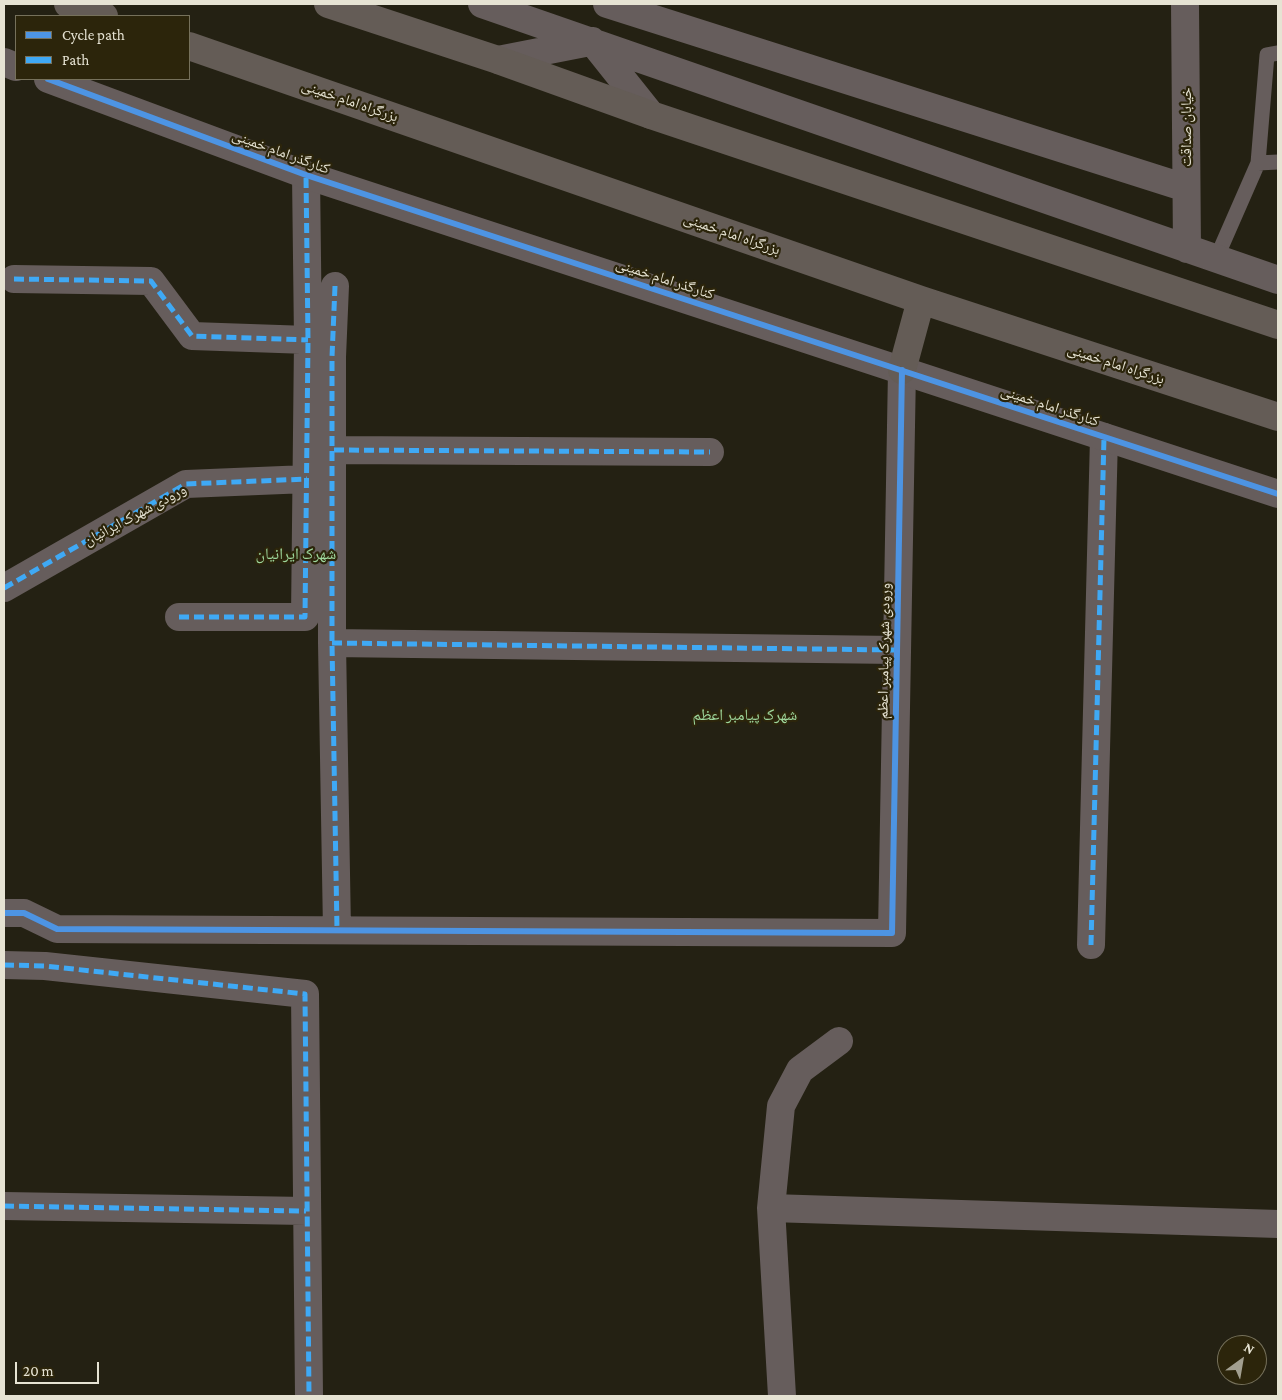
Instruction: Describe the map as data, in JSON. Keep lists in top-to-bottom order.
{
  "streets": {
    "highway": ["بزرگراه امام خمینی"],
    "street": [
      "خیابان صداقت",
      "کنارگذر امام خمینی",
      "ورودی شهرک ایرانیان",
      "ورودی شهرک پیامبر اعظم"
    ]
  },
  "crossings": [
    ["کنارگذر امام خمینی", "ورودی شهرک پیامبر اعظم"]
  ],
  "districts": ["شهرک ایرانیان", "شهرک پیامبر اعظم"],
  "legend": ["Cycle path", "Path"],
  "scale_bar": "20 m",
  "north": "top right"
}
